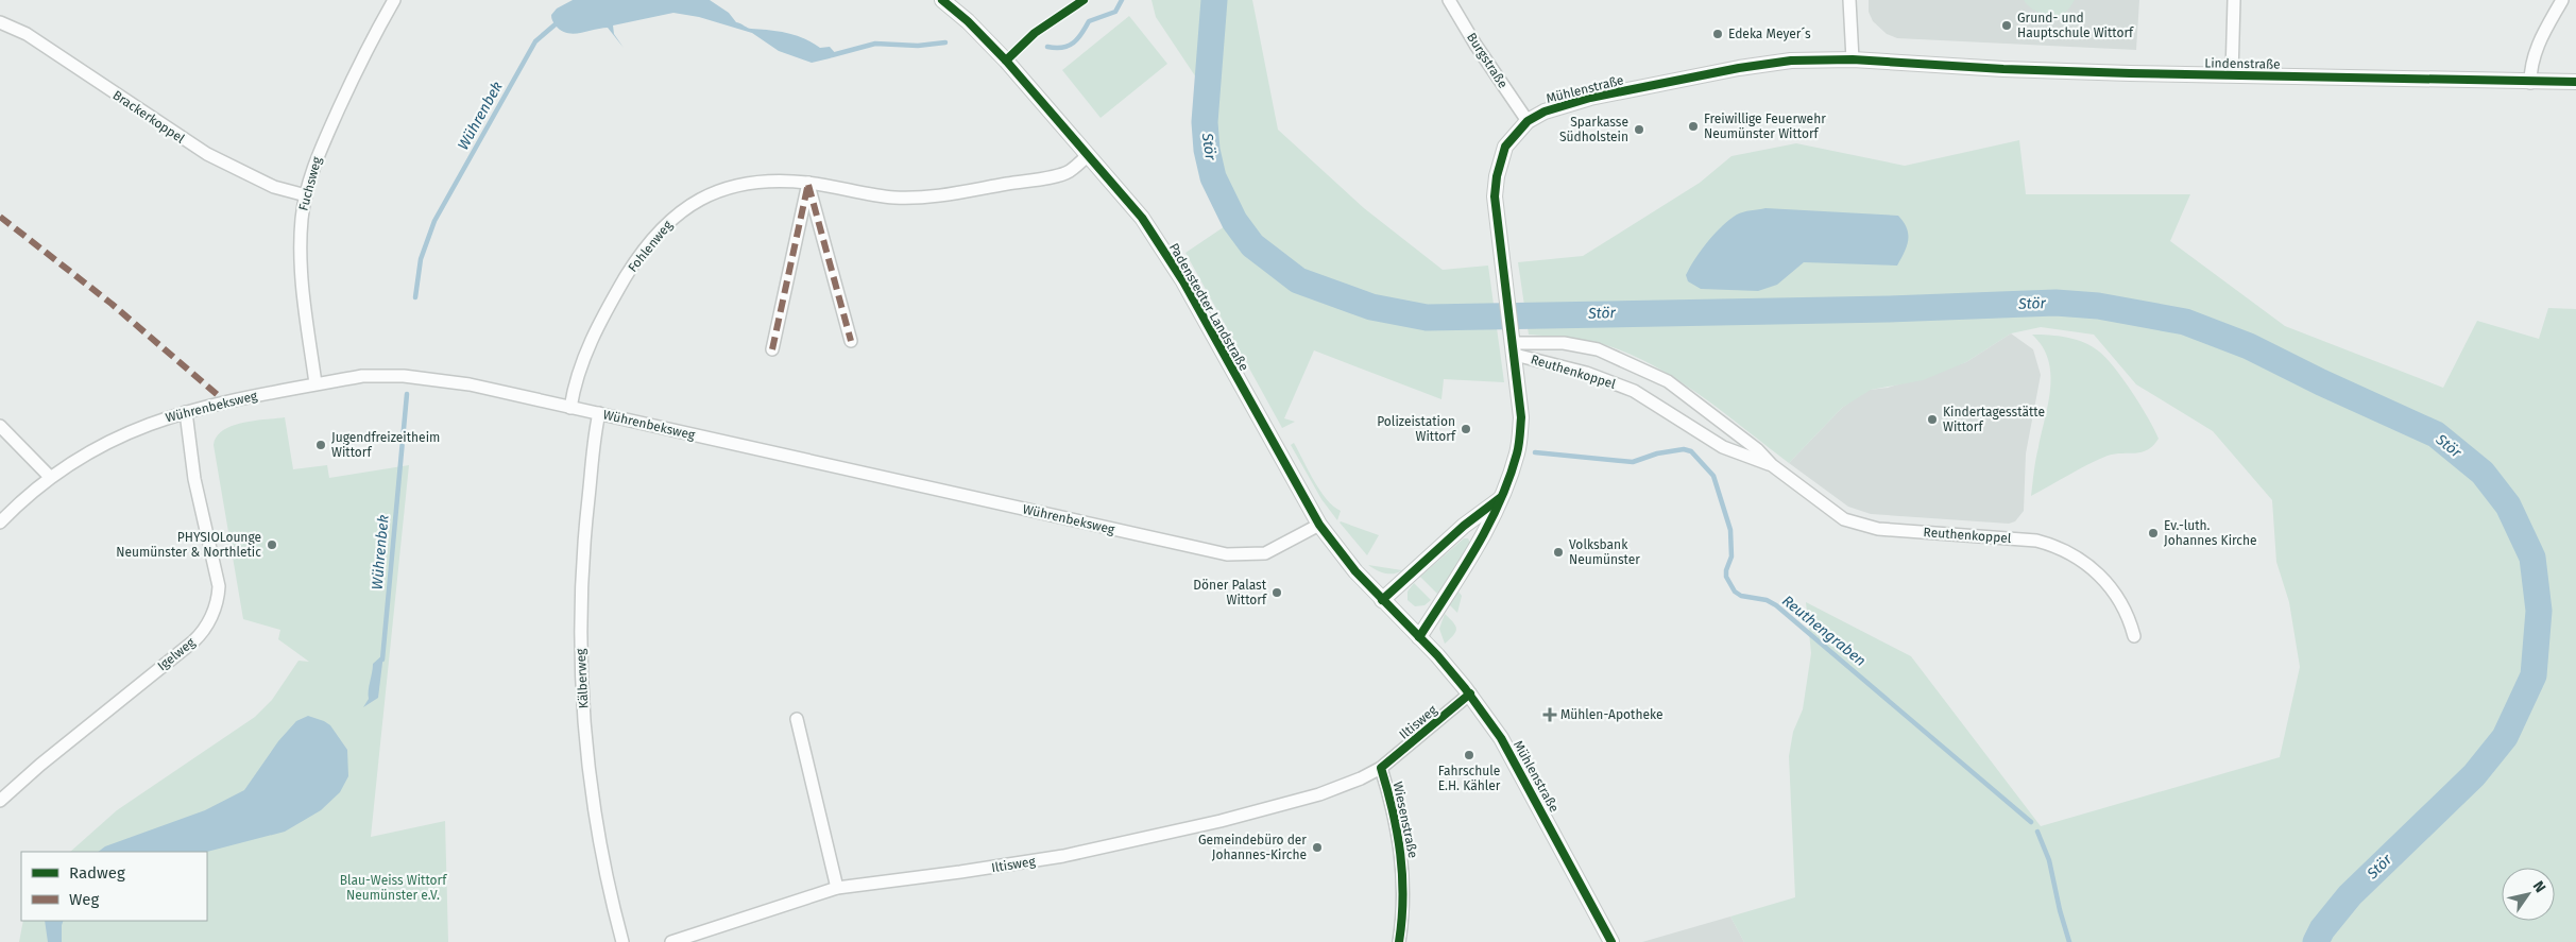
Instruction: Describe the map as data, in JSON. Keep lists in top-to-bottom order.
{
  "streets": {
    "street": [
      "Burgstraße",
      "Lindenstraße",
      "Mühlenstraße",
      "Brackerkoppel",
      "Fuchsweg",
      "Fohlenweg",
      "Padenstedter Landstraße",
      "Reuthenkoppel",
      "Wührenbeksweg",
      "Igelweg",
      "Kälberweg",
      "Iltisweg",
      "Wiesenstraße"
    ]
  },
  "crossings": [
    ["Burgstraße", "Mühlenstraße"],
    ["Lindenstraße", "Mühlenstraße"],
    ["Mühlenstraße", "Padenstedter Landstraße"],
    ["Mühlenstraße", "Reuthenkoppel"],
    ["Mühlenstraße", "Iltisweg"],
    ["Brackerkoppel", "Fuchsweg"],
    ["Fuchsweg", "Wührenbeksweg"],
    ["Fohlenweg", "Padenstedter Landstraße"],
    ["Fohlenweg", "Wührenbeksweg"],
    ["Padenstedter Landstraße", "Wührenbeksweg"],
    ["Wührenbeksweg", "Igelweg"],
    ["Wührenbeksweg", "Kälberweg"],
    ["Iltisweg", "Wiesenstraße"]
  ],
  "water": ["Wührenbek", "Stör", "Reuthengraben"],
  "parks": ["Blau-Weiss Wittorf Neumünster e.V."],
  "places": {
    "other": [
      "Grund- und Hauptschule Wittorf",
      "Edeka Meyer´s",
      "Freiwillige Feuerwehr Neumünster Wittorf",
      "Sparkasse Südholstein",
      "Kindertagesstätte Wittorf",
      "Polizeistation Wittorf",
      "Jugendfreizeitheim Wittorf",
      "Ev.-luth. Johannes Kirche",
      "PHYSIOLounge Neumünster & Northletic",
      "Volksbank Neumünster",
      "Döner Palast Wittorf",
      "Fahrschule E.H. Kähler",
      "Gemeindebüro der Johannes-Kirche"
    ],
    "health": ["Mühlen-Apotheke"]
  },
  "legend": ["Radweg", "Weg"],
  "north": "top right"
}
